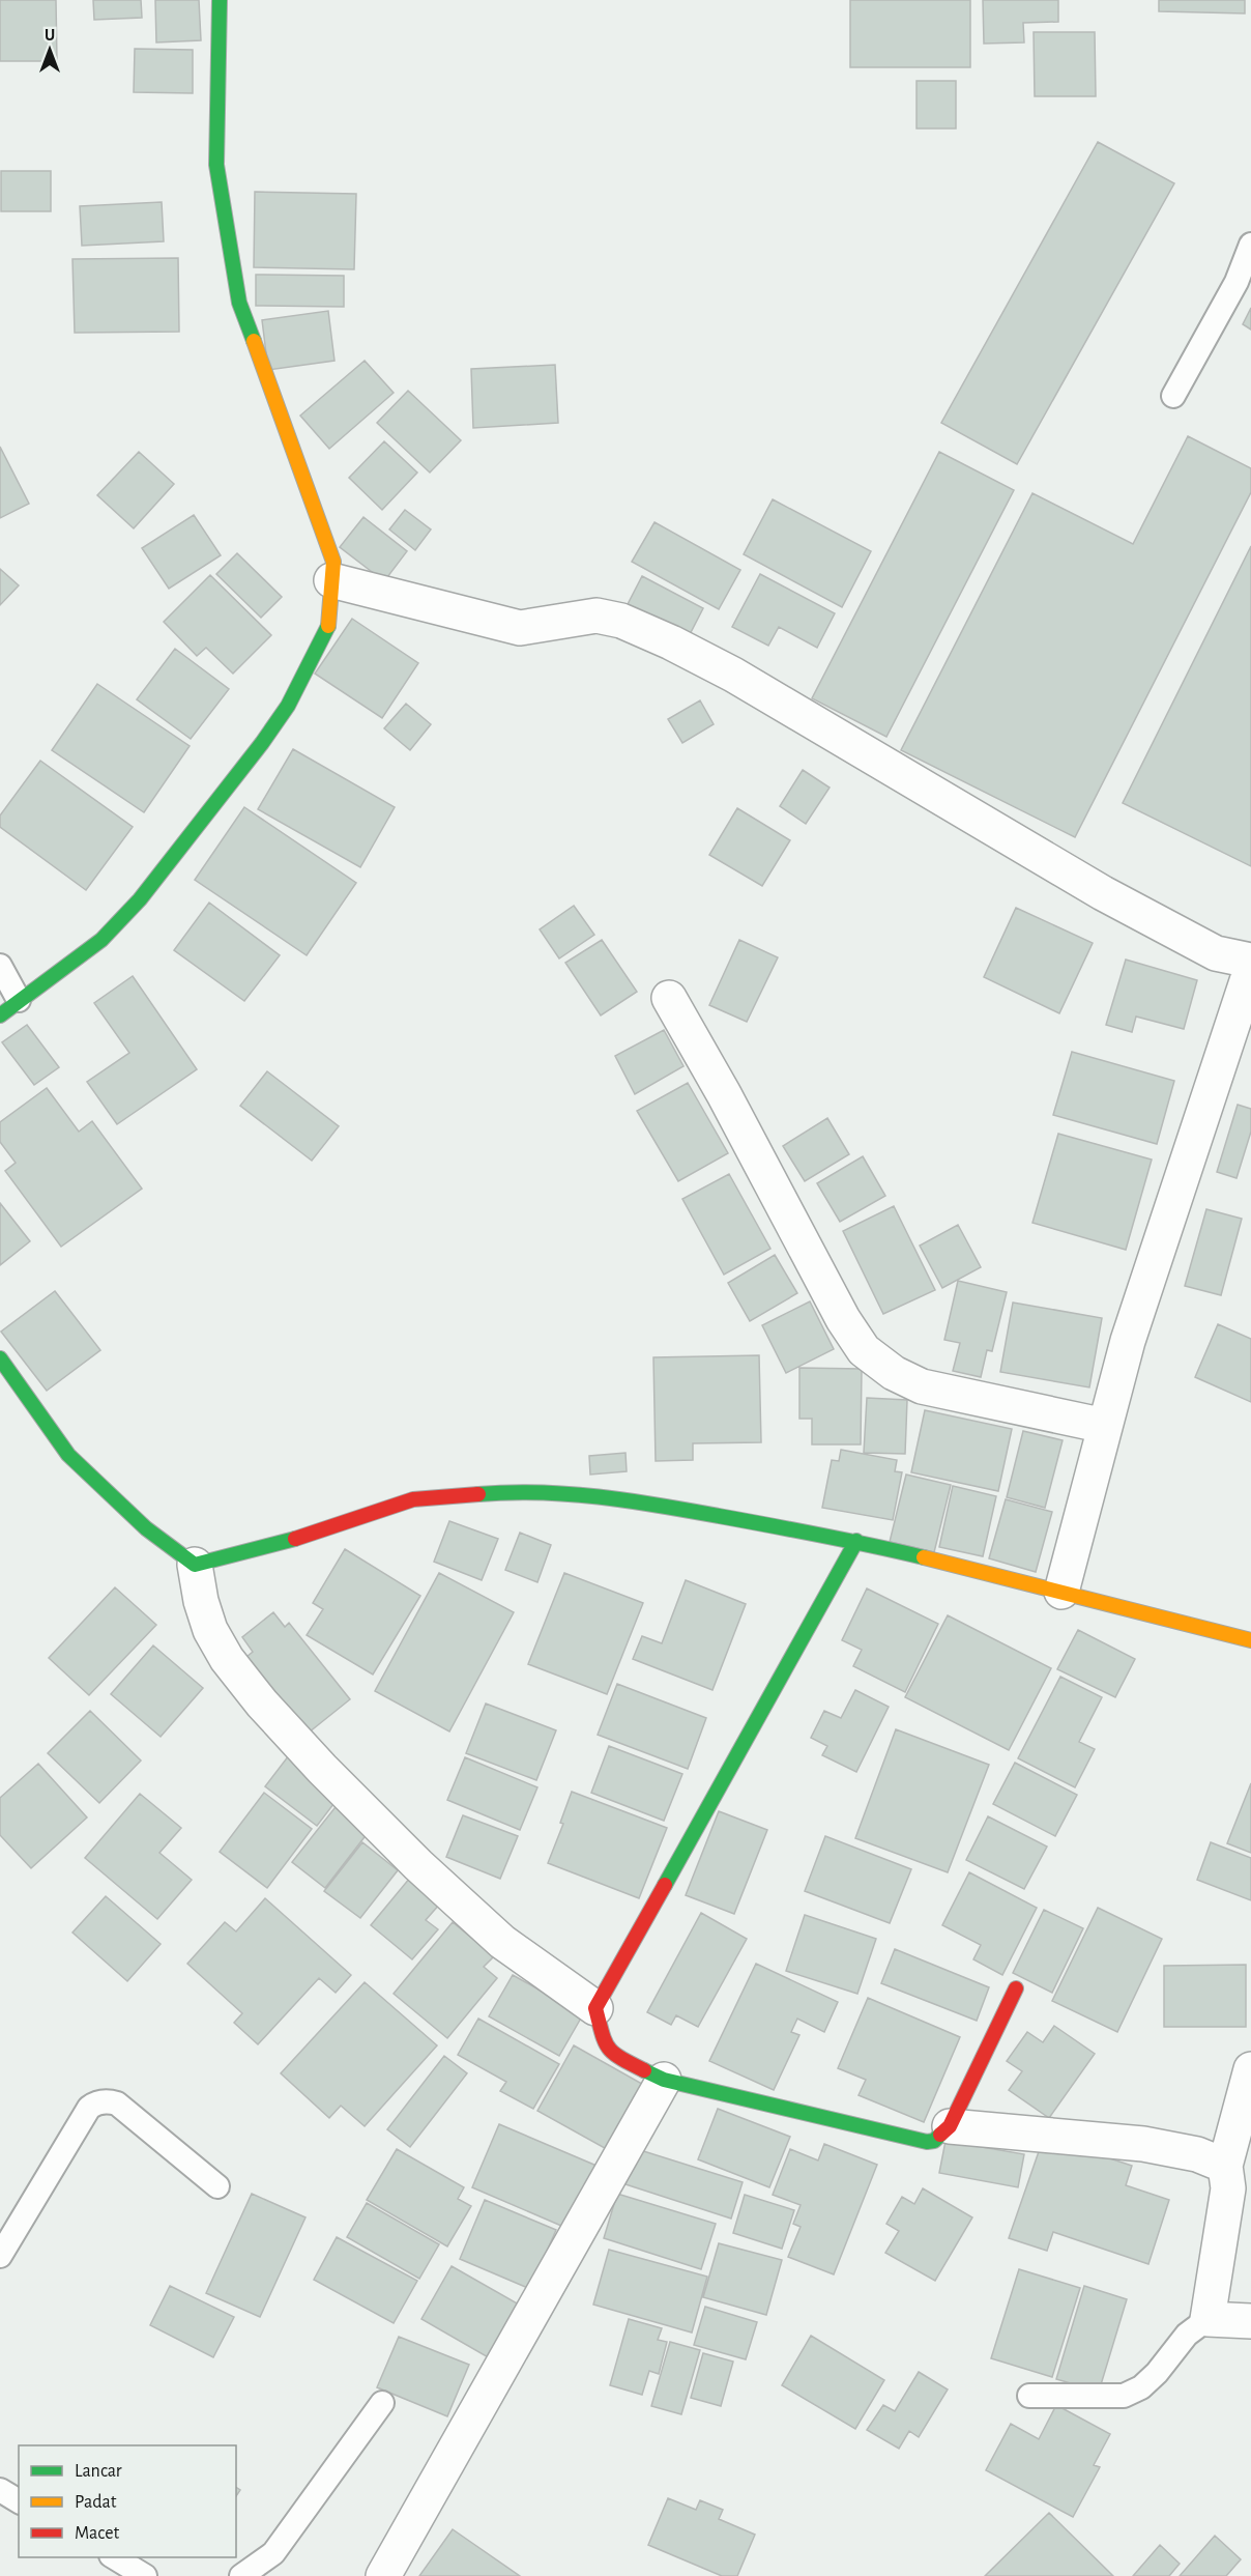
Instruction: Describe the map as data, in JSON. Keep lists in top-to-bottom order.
{
  "legend": ["Lancar", "Padat", "Macet"],
  "north": "top"
}
